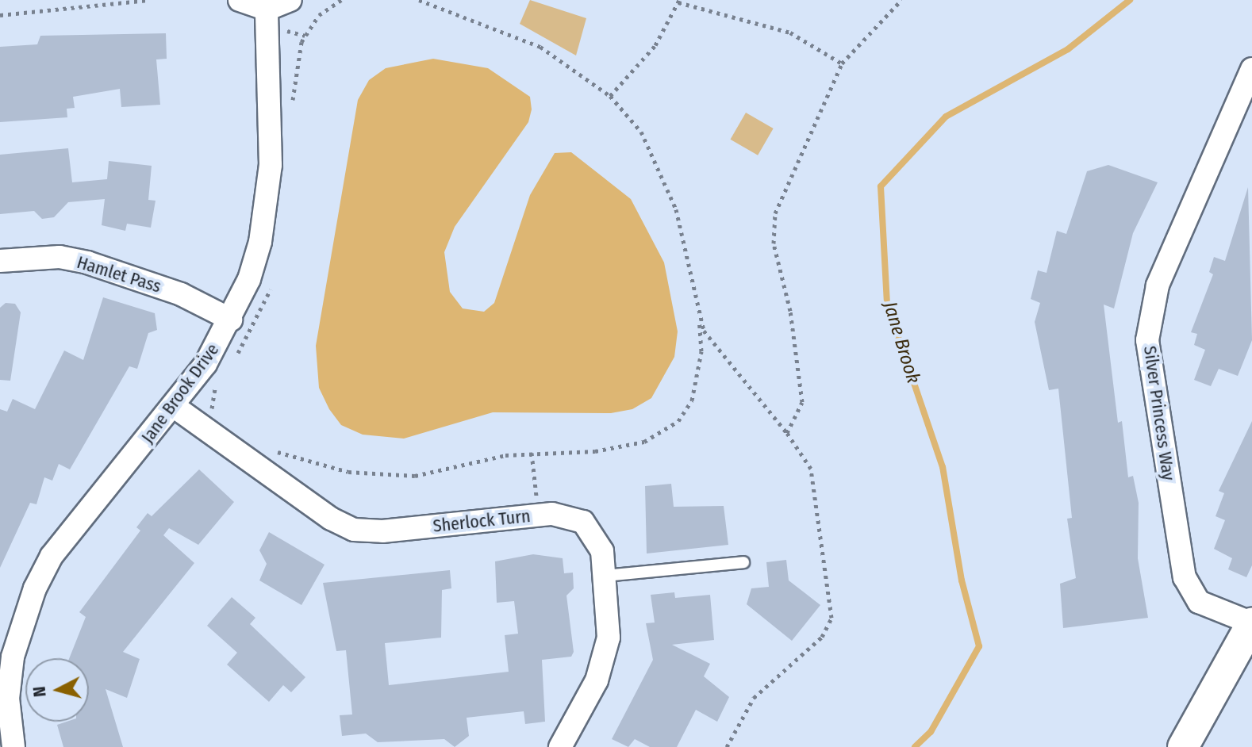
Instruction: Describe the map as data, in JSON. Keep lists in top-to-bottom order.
{
  "streets": {
    "street": [
      "Hamlet Pass",
      "Jane Brook Drive",
      "Silver Princess Way",
      "Sherlock Turn"
    ]
  },
  "crossings": [
    ["Hamlet Pass", "Jane Brook Drive"],
    ["Jane Brook Drive", "Sherlock Turn"]
  ],
  "water": ["Jane Brook"],
  "north": "left"
}
